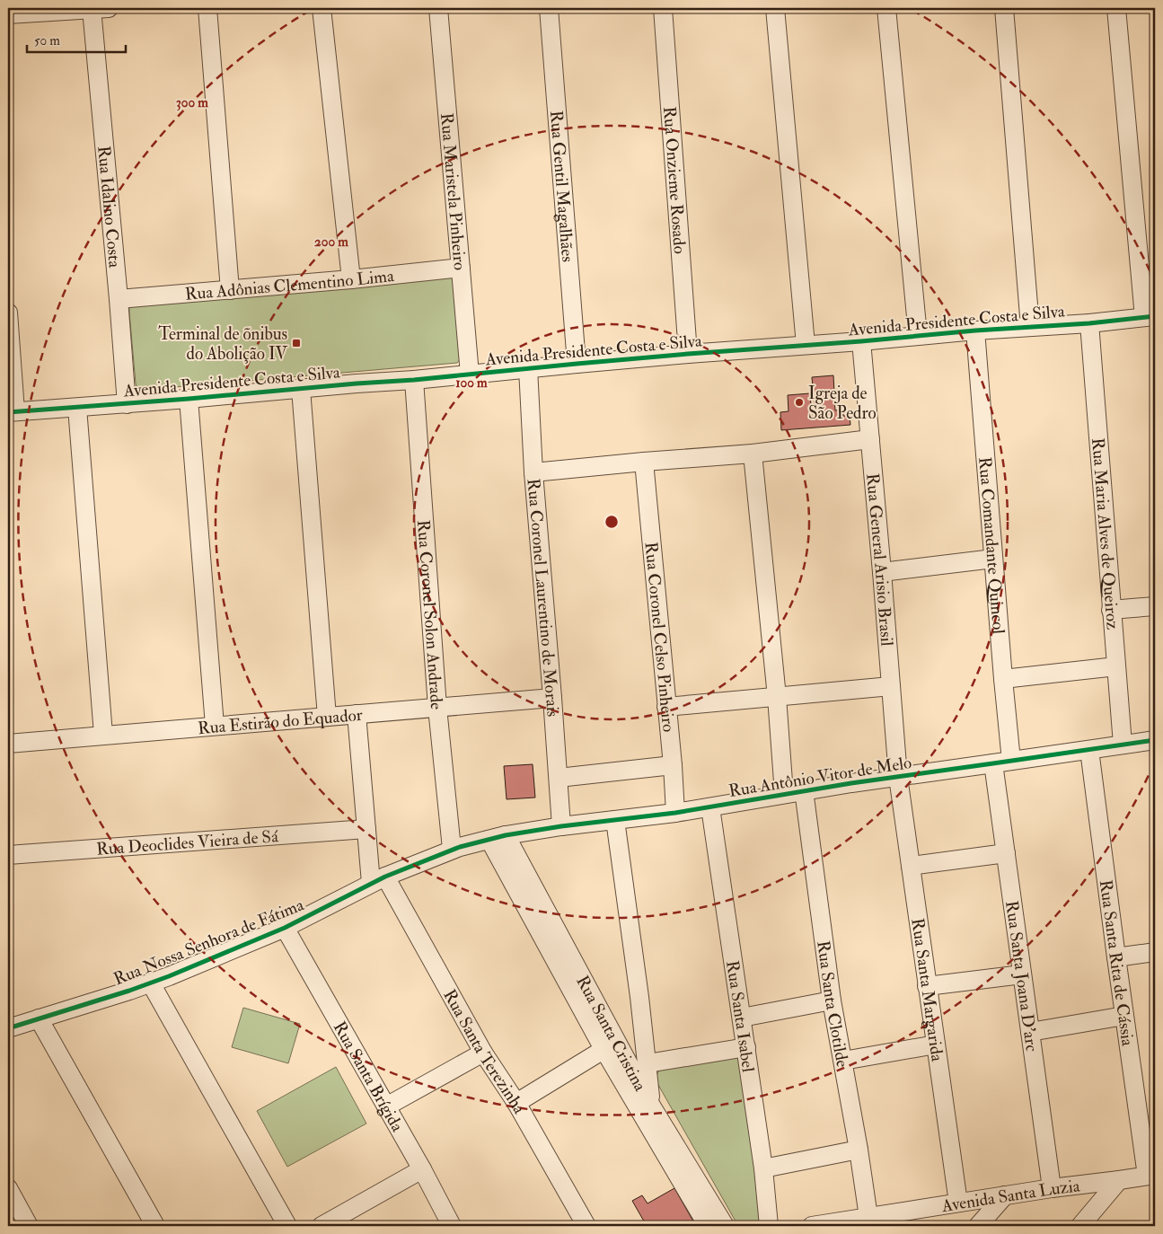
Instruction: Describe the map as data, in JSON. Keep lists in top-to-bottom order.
{
  "streets": {
    "street": [
      "Rua Onzieme Rosado",
      "Rua Gentil Magalhães",
      "Rua Maristela Pinheiro",
      "Rua Idalino Costa",
      "Rua Adônias Clementino Lima",
      "Avenida Presidente Costa e Silva",
      "Rua Maria Alves de Queiroz",
      "Rua Comandante Quincol",
      "Rua General Arisio Brasil",
      "Rua Coronel Laurentino de Morais",
      "Rua Coronel Solon Andrade",
      "Rua Coronel Celso Pinheiro",
      "Rua Estirão do Equador",
      "Rua Antônio Vitor de Melo",
      "Rua Deoclides Vieira de Sá",
      "Rua Nossa Senhora de Fátima",
      "Rua Santa Rita de Cássia",
      "Rua Santa Joana D'arc",
      "Rua Santa Margarida",
      "Rua Santa Clotilde",
      "Rua Santa Isabel",
      "Rua Santa Cristina",
      "Rua Santa Terezinha",
      "Rua Santa Brígida",
      "Avenida Santa Luzia"
    ]
  },
  "crossings": [
    ["Rua Onzieme Rosado", "Avenida Presidente Costa e Silva"],
    ["Rua Gentil Magalhães", "Avenida Presidente Costa e Silva"],
    ["Rua Maristela Pinheiro", "Rua Adônias Clementino Lima"],
    ["Rua Maristela Pinheiro", "Avenida Presidente Costa e Silva"],
    ["Rua Idalino Costa", "Rua Adônias Clementino Lima"],
    ["Rua Idalino Costa", "Avenida Presidente Costa e Silva"],
    ["Avenida Presidente Costa e Silva", "Rua Maria Alves de Queiroz"],
    ["Avenida Presidente Costa e Silva", "Rua Comandante Quincol"],
    ["Avenida Presidente Costa e Silva", "Rua General Arisio Brasil"],
    ["Avenida Presidente Costa e Silva", "Rua Coronel Laurentino de Morais"],
    ["Avenida Presidente Costa e Silva", "Rua Coronel Solon Andrade"],
    ["Rua Maria Alves de Queiroz", "Rua Antônio Vitor de Melo"],
    ["Rua Comandante Quincol", "Rua Antônio Vitor de Melo"],
    ["Rua General Arisio Brasil", "Rua Antônio Vitor de Melo"],
    ["Rua General Arisio Brasil", "Rua Santa Margarida"],
    ["Rua Coronel Laurentino de Morais", "Rua Estirão do Equador"],
    ["Rua Coronel Laurentino de Morais", "Rua Antônio Vitor de Melo"],
    ["Rua Coronel Solon Andrade", "Rua Estirão do Equador"],
    ["Rua Coronel Solon Andrade", "Rua Nossa Senhora de Fátima"],
    ["Rua Coronel Celso Pinheiro", "Rua Antônio Vitor de Melo"],
    ["Rua Antônio Vitor de Melo", "Rua Nossa Senhora de Fátima"],
    ["Rua Antônio Vitor de Melo", "Rua Santa Rita de Cássia"],
    ["Rua Antônio Vitor de Melo", "Rua Santa Joana D'arc"],
    ["Rua Antônio Vitor de Melo", "Rua Santa Margarida"],
    ["Rua Antônio Vitor de Melo", "Rua Santa Clotilde"],
    ["Rua Antônio Vitor de Melo", "Rua Santa Isabel"],
    ["Rua Antônio Vitor de Melo", "Rua Santa Cristina"],
    ["Rua Nossa Senhora de Fátima", "Rua Santa Cristina"],
    ["Rua Nossa Senhora de Fátima", "Rua Santa Terezinha"],
    ["Rua Nossa Senhora de Fátima", "Rua Santa Brígida"],
    ["Rua Santa Rita de Cássia", "Avenida Santa Luzia"],
    ["Rua Santa Joana D'arc", "Avenida Santa Luzia"],
    ["Rua Santa Margarida", "Avenida Santa Luzia"],
    ["Rua Santa Clotilde", "Avenida Santa Luzia"]
  ],
  "places": {
    "transit": ["Terminal de õnibus do Abolição IV"],
    "other": ["Igreja de São Pedro"]
  },
  "scale_bar": "50 m",
  "rings": ["300 m", "200 m", "100 m"]
}
